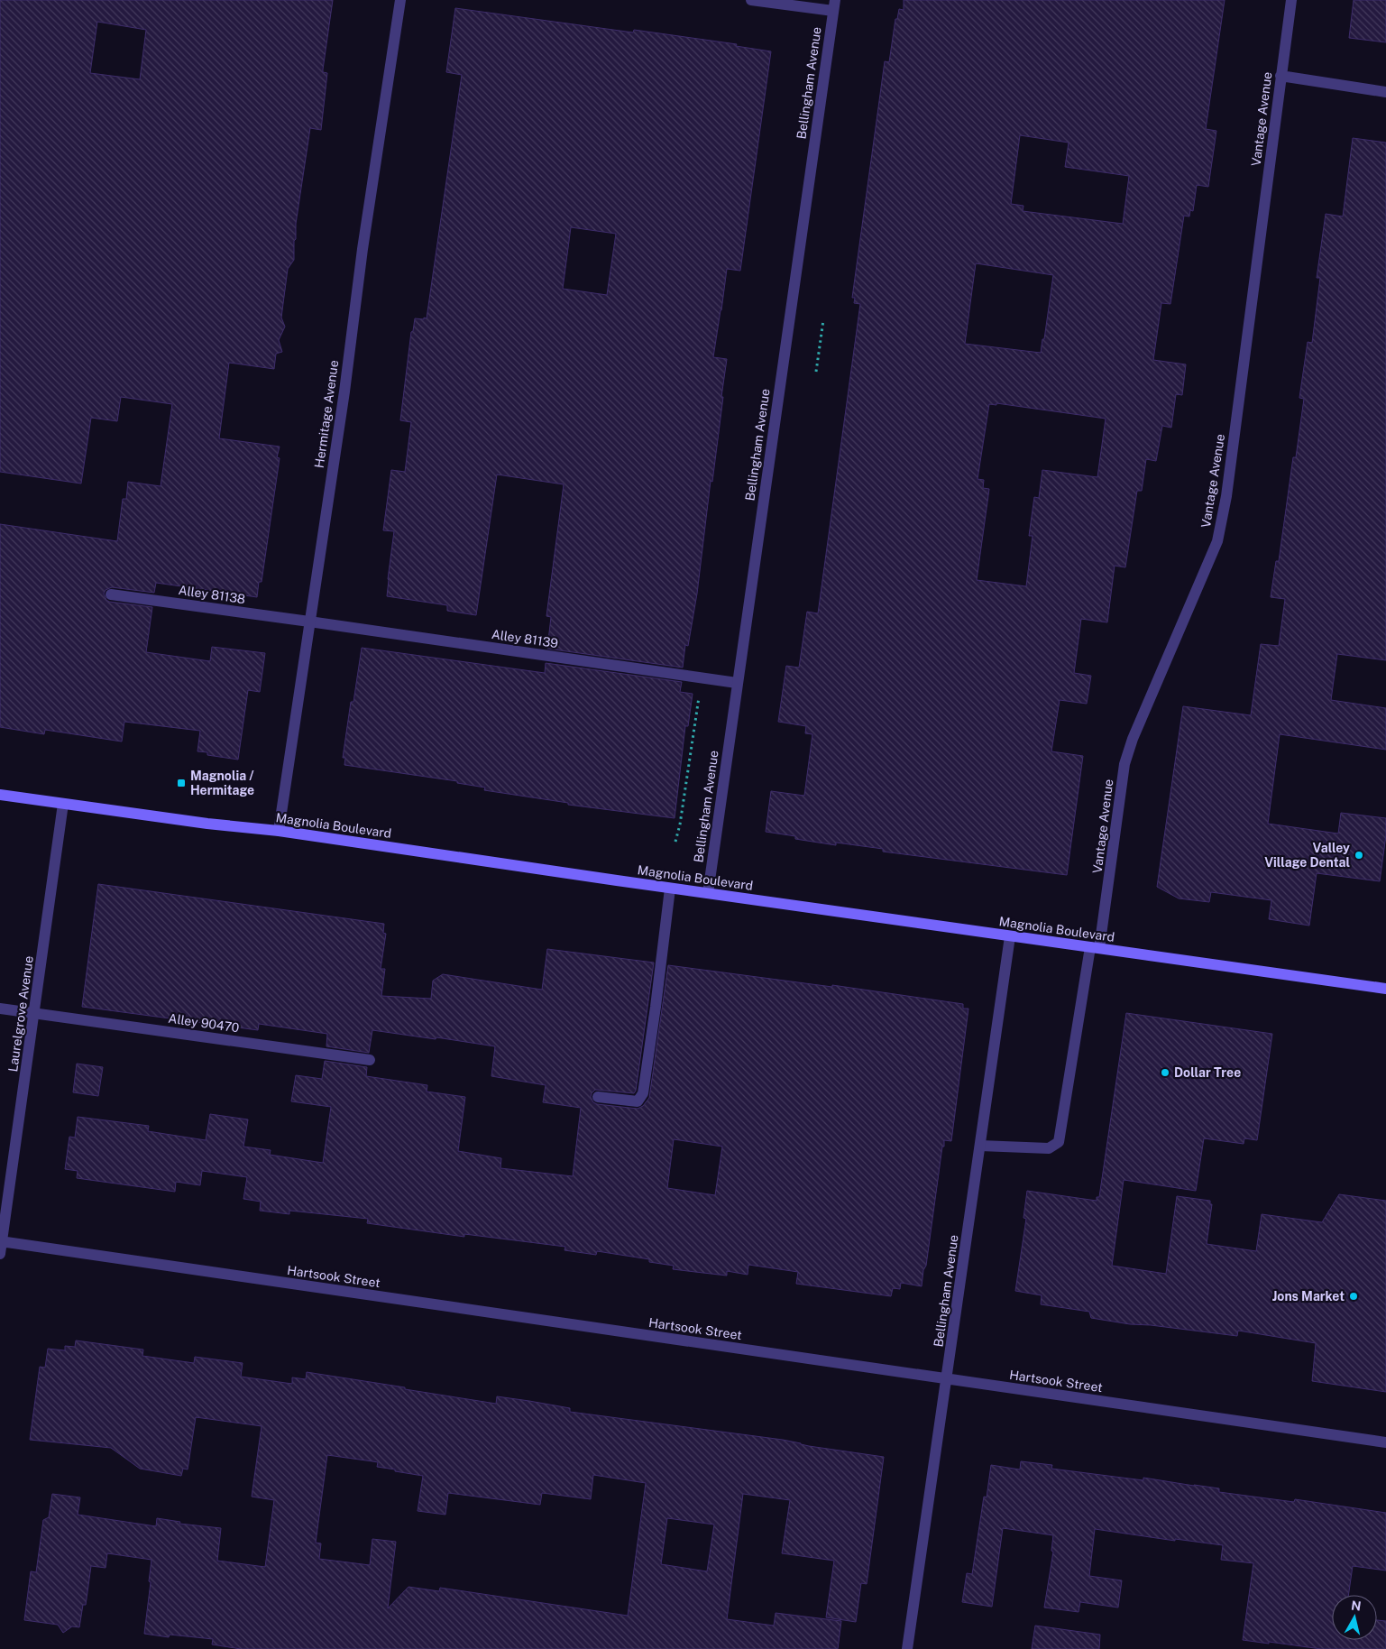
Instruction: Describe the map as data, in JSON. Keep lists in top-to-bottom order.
{
  "streets": {
    "main road": ["Magnolia Boulevard"],
    "street": [
      "Bellingham Avenue",
      "Vantage Avenue",
      "Hermitage Avenue",
      "Alley 81138",
      "Alley 81139",
      "Laurelgrove Avenue",
      "Alley 90470",
      "Hartsook Street"
    ]
  },
  "crossings": [
    ["Bellingham Avenue", "Vantage Avenue"],
    ["Bellingham Avenue", "Alley 81139"],
    ["Bellingham Avenue", "Magnolia Boulevard"],
    ["Bellingham Avenue", "Hartsook Street"],
    ["Vantage Avenue", "Magnolia Boulevard"],
    ["Hermitage Avenue", "Alley 81138"],
    ["Hermitage Avenue", "Alley 81139"],
    ["Hermitage Avenue", "Magnolia Boulevard"],
    ["Alley 81138", "Alley 81139"],
    ["Magnolia Boulevard", "Laurelgrove Avenue"],
    ["Laurelgrove Avenue", "Alley 90470"],
    ["Laurelgrove Avenue", "Hartsook Street"]
  ],
  "places": {
    "transit": ["Magnolia / Hermitage"],
    "other": ["Valley Village Dental", "Dollar Tree", "Jons Market"]
  },
  "north": "top"
}
